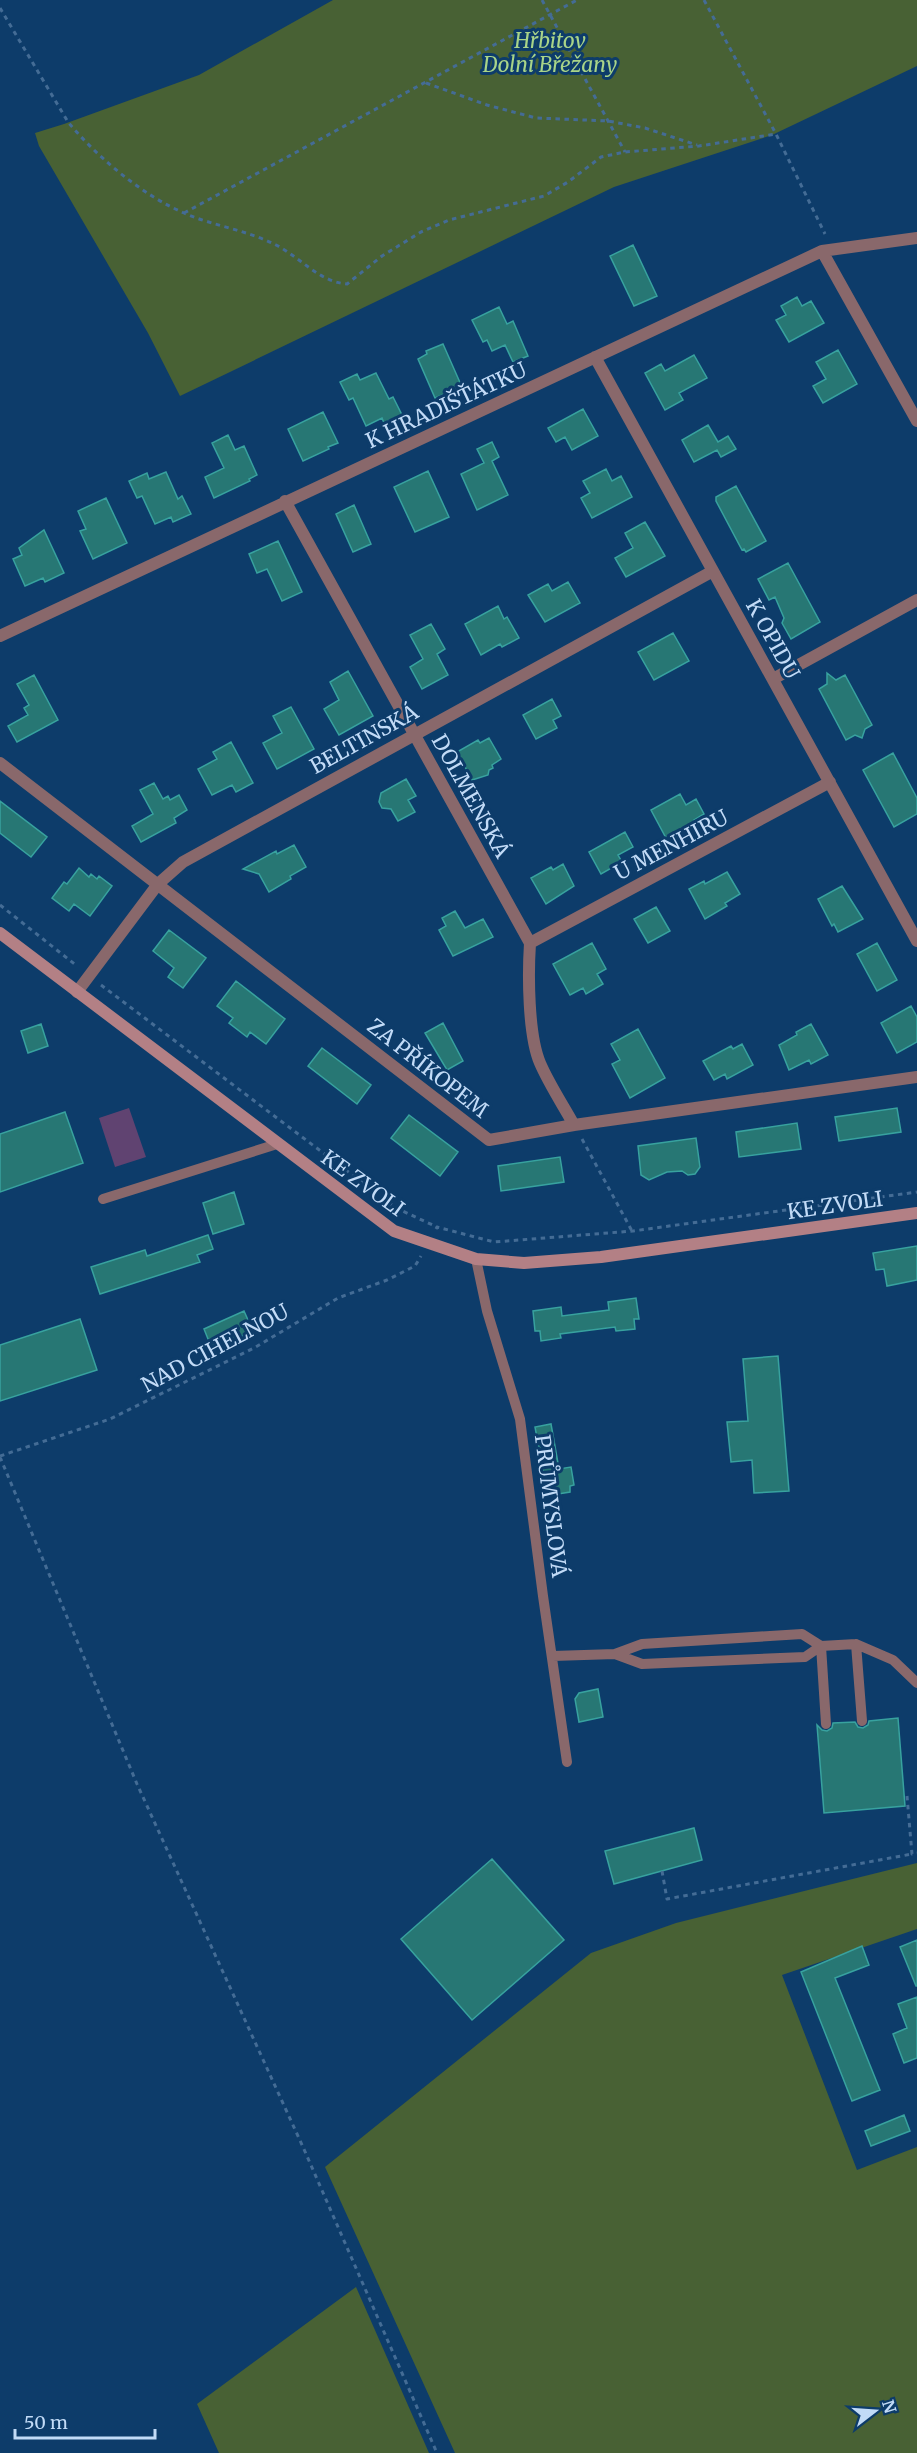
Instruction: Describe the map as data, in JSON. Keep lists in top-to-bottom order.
{
  "streets": {
    "street": [
      "K HRADIŠŤÁTKU",
      "K OPIDU",
      "BELTINSKÁ",
      "DOLMENSKÁ",
      "U MENHIRU",
      "ZA PŘÍKOPEM",
      "KE ZVOLI"
    ],
    "lane": ["PRŮMYSLOVÁ"],
    "path": ["NAD CIHELNOU"]
  },
  "crossings": [
    ["K HRADIŠŤÁTKU", "K OPIDU"],
    ["K HRADIŠŤÁTKU", "DOLMENSKÁ"],
    ["K OPIDU", "BELTINSKÁ"],
    ["K OPIDU", "U MENHIRU"],
    ["BELTINSKÁ", "DOLMENSKÁ"],
    ["BELTINSKÁ", "ZA PŘÍKOPEM"],
    ["BELTINSKÁ", "KE ZVOLI"],
    ["DOLMENSKÁ", "U MENHIRU"],
    ["KE ZVOLI", "NAD CIHELNOU"],
    ["KE ZVOLI", "PRŮMYSLOVÁ"]
  ],
  "parks": ["Hřbitov Dolní Břežany"],
  "scale_bar": "50 m",
  "north": "right"
}
